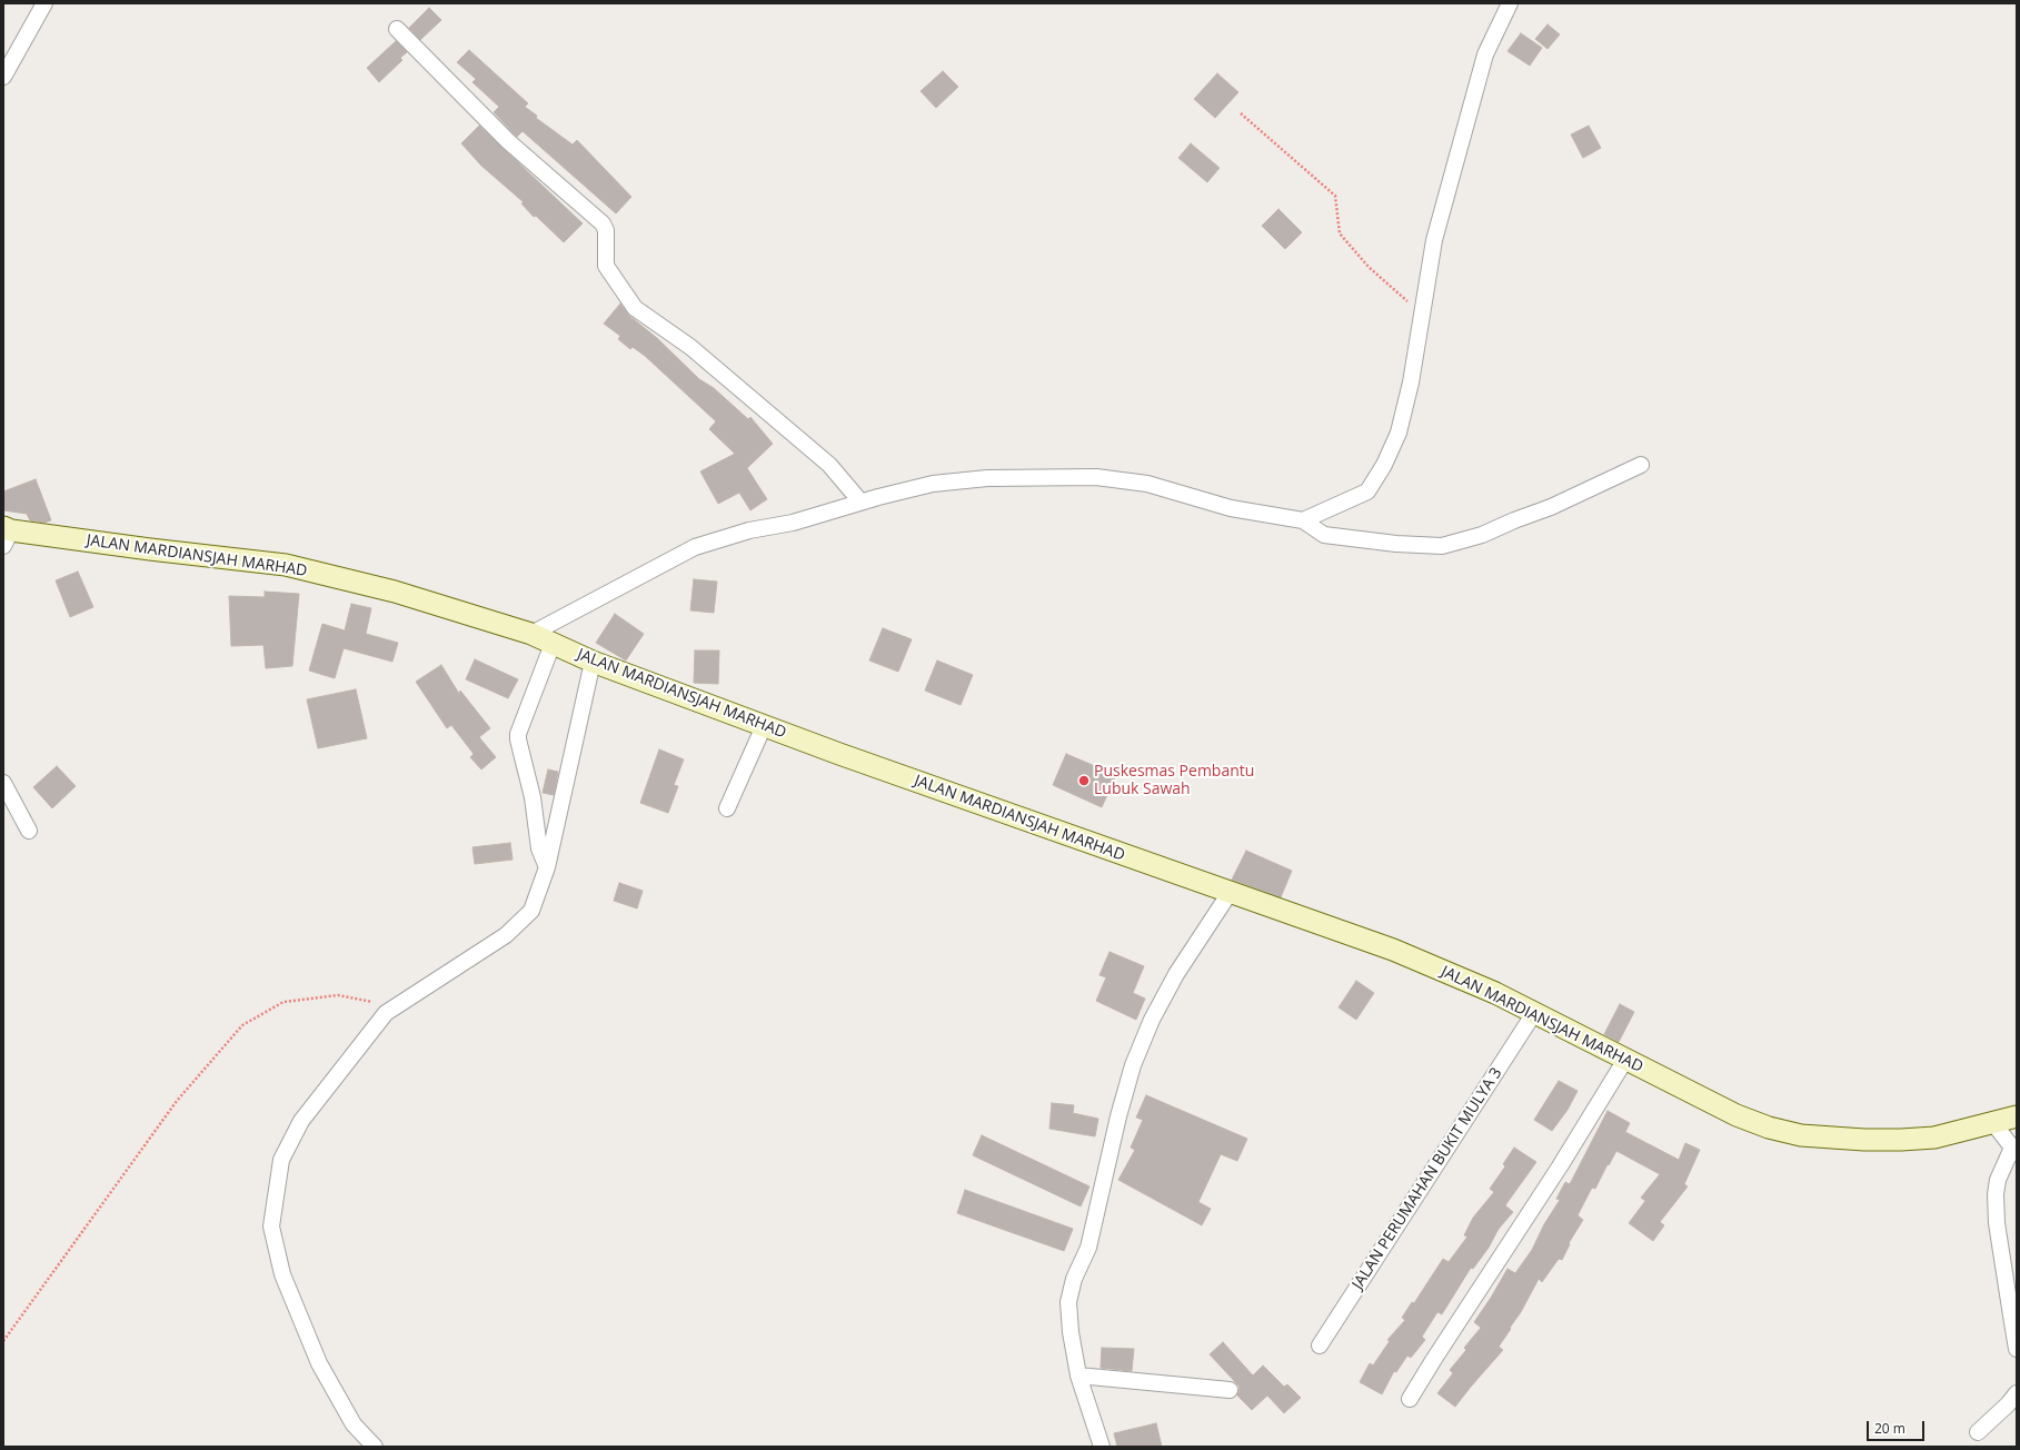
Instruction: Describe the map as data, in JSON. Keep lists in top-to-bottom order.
{
  "streets": {
    "street": ["JALAN MARDIANSJAH MARHAD", "JALAN PERUMAHAN BUKIT MULYA 3"]
  },
  "crossings": [
    ["JALAN MARDIANSJAH MARHAD", "JALAN PERUMAHAN BUKIT MULYA 3"]
  ],
  "places": ["Puskesmas Pembantu Lubuk Sawah"],
  "scale_bar": "20 m"
}
